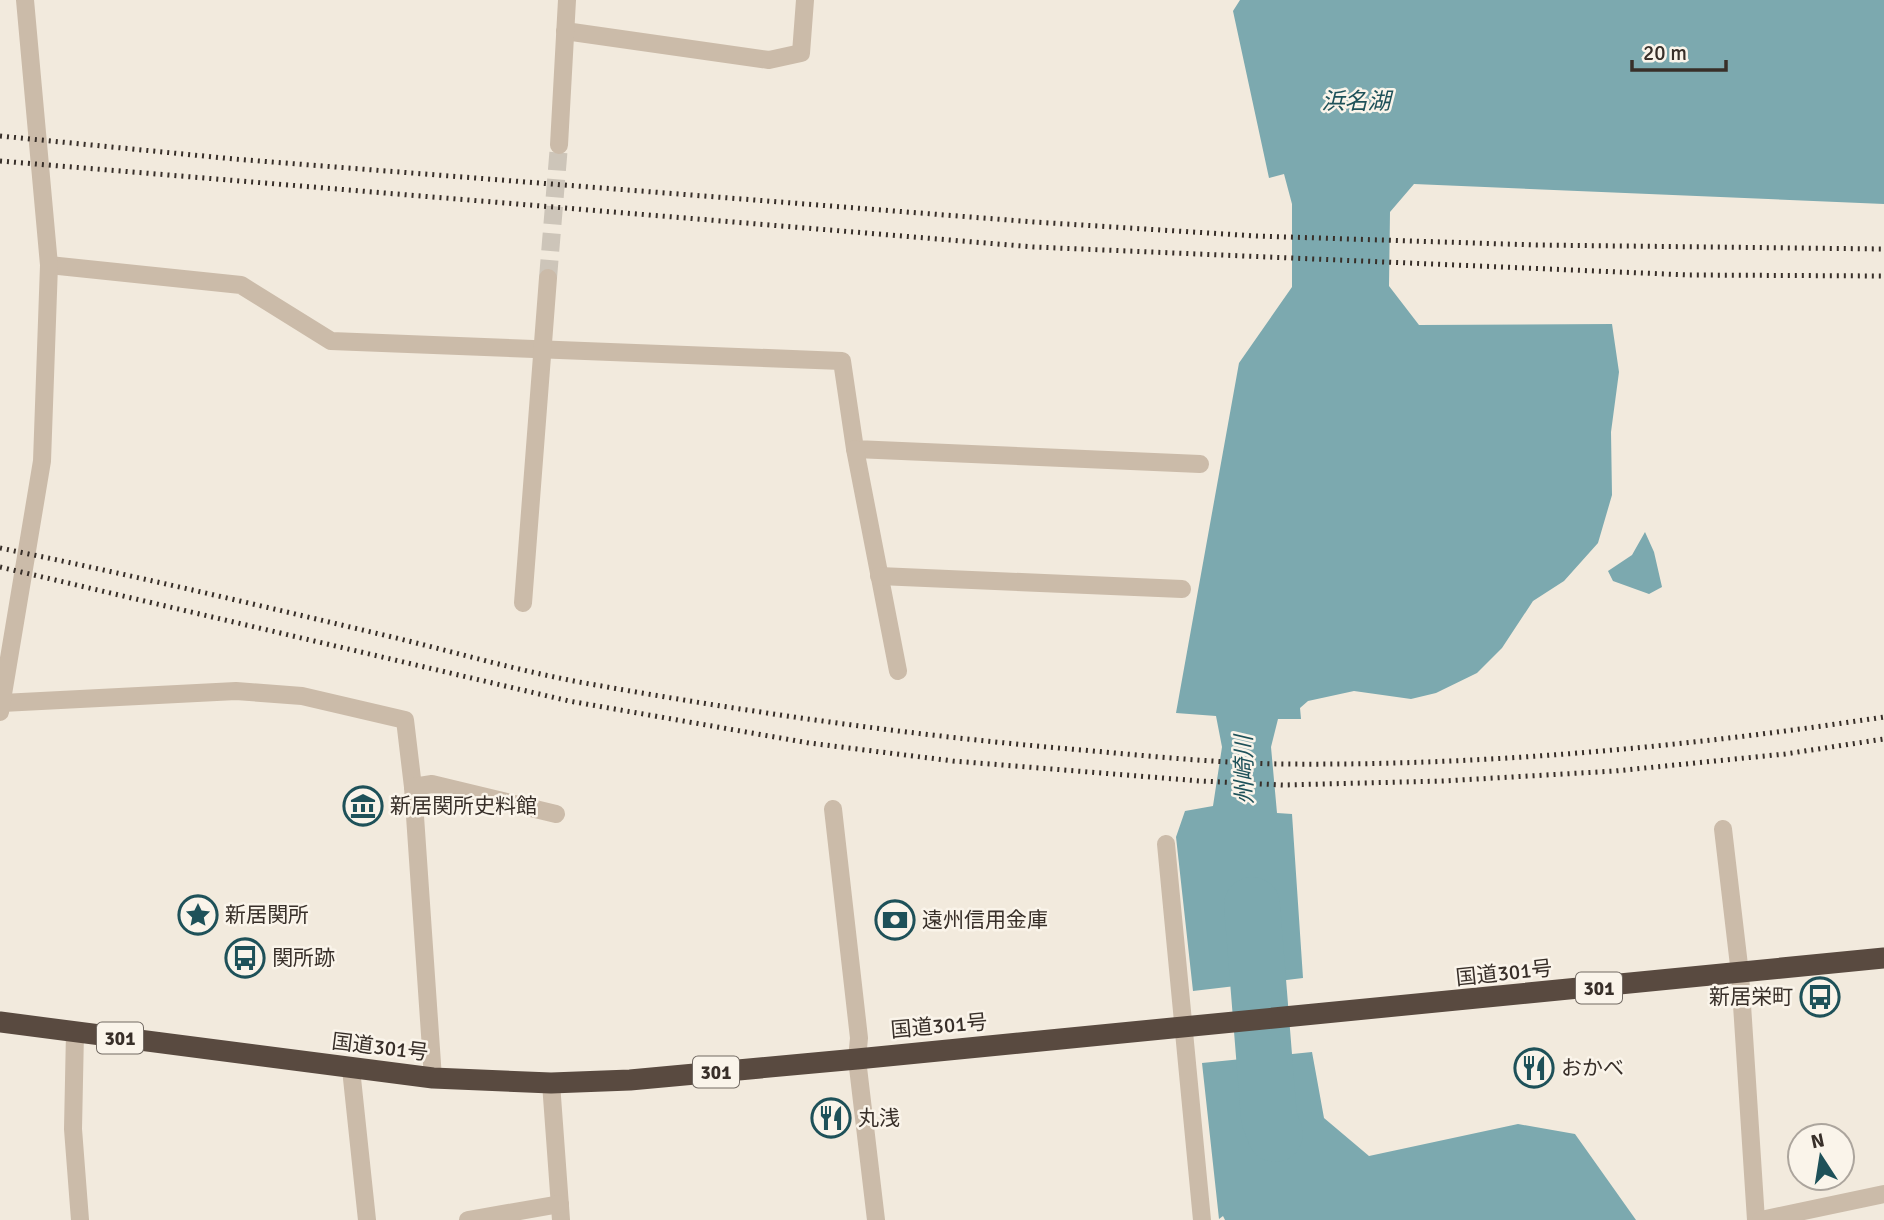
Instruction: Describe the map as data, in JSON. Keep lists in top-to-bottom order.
{
  "streets": {
    "highway": ["国道301号", "301"]
  },
  "water": ["浜名湖", "州崎川"],
  "places": {
    "museum": ["新居関所史料館"],
    "place": ["新居関所"],
    "bank": ["遠州信用金庫"],
    "bus stop": ["関所跡", "新居栄町"],
    "restaurant": ["おかべ", "丸浅"]
  },
  "scale_bar": "20 m",
  "north": "top"
}
